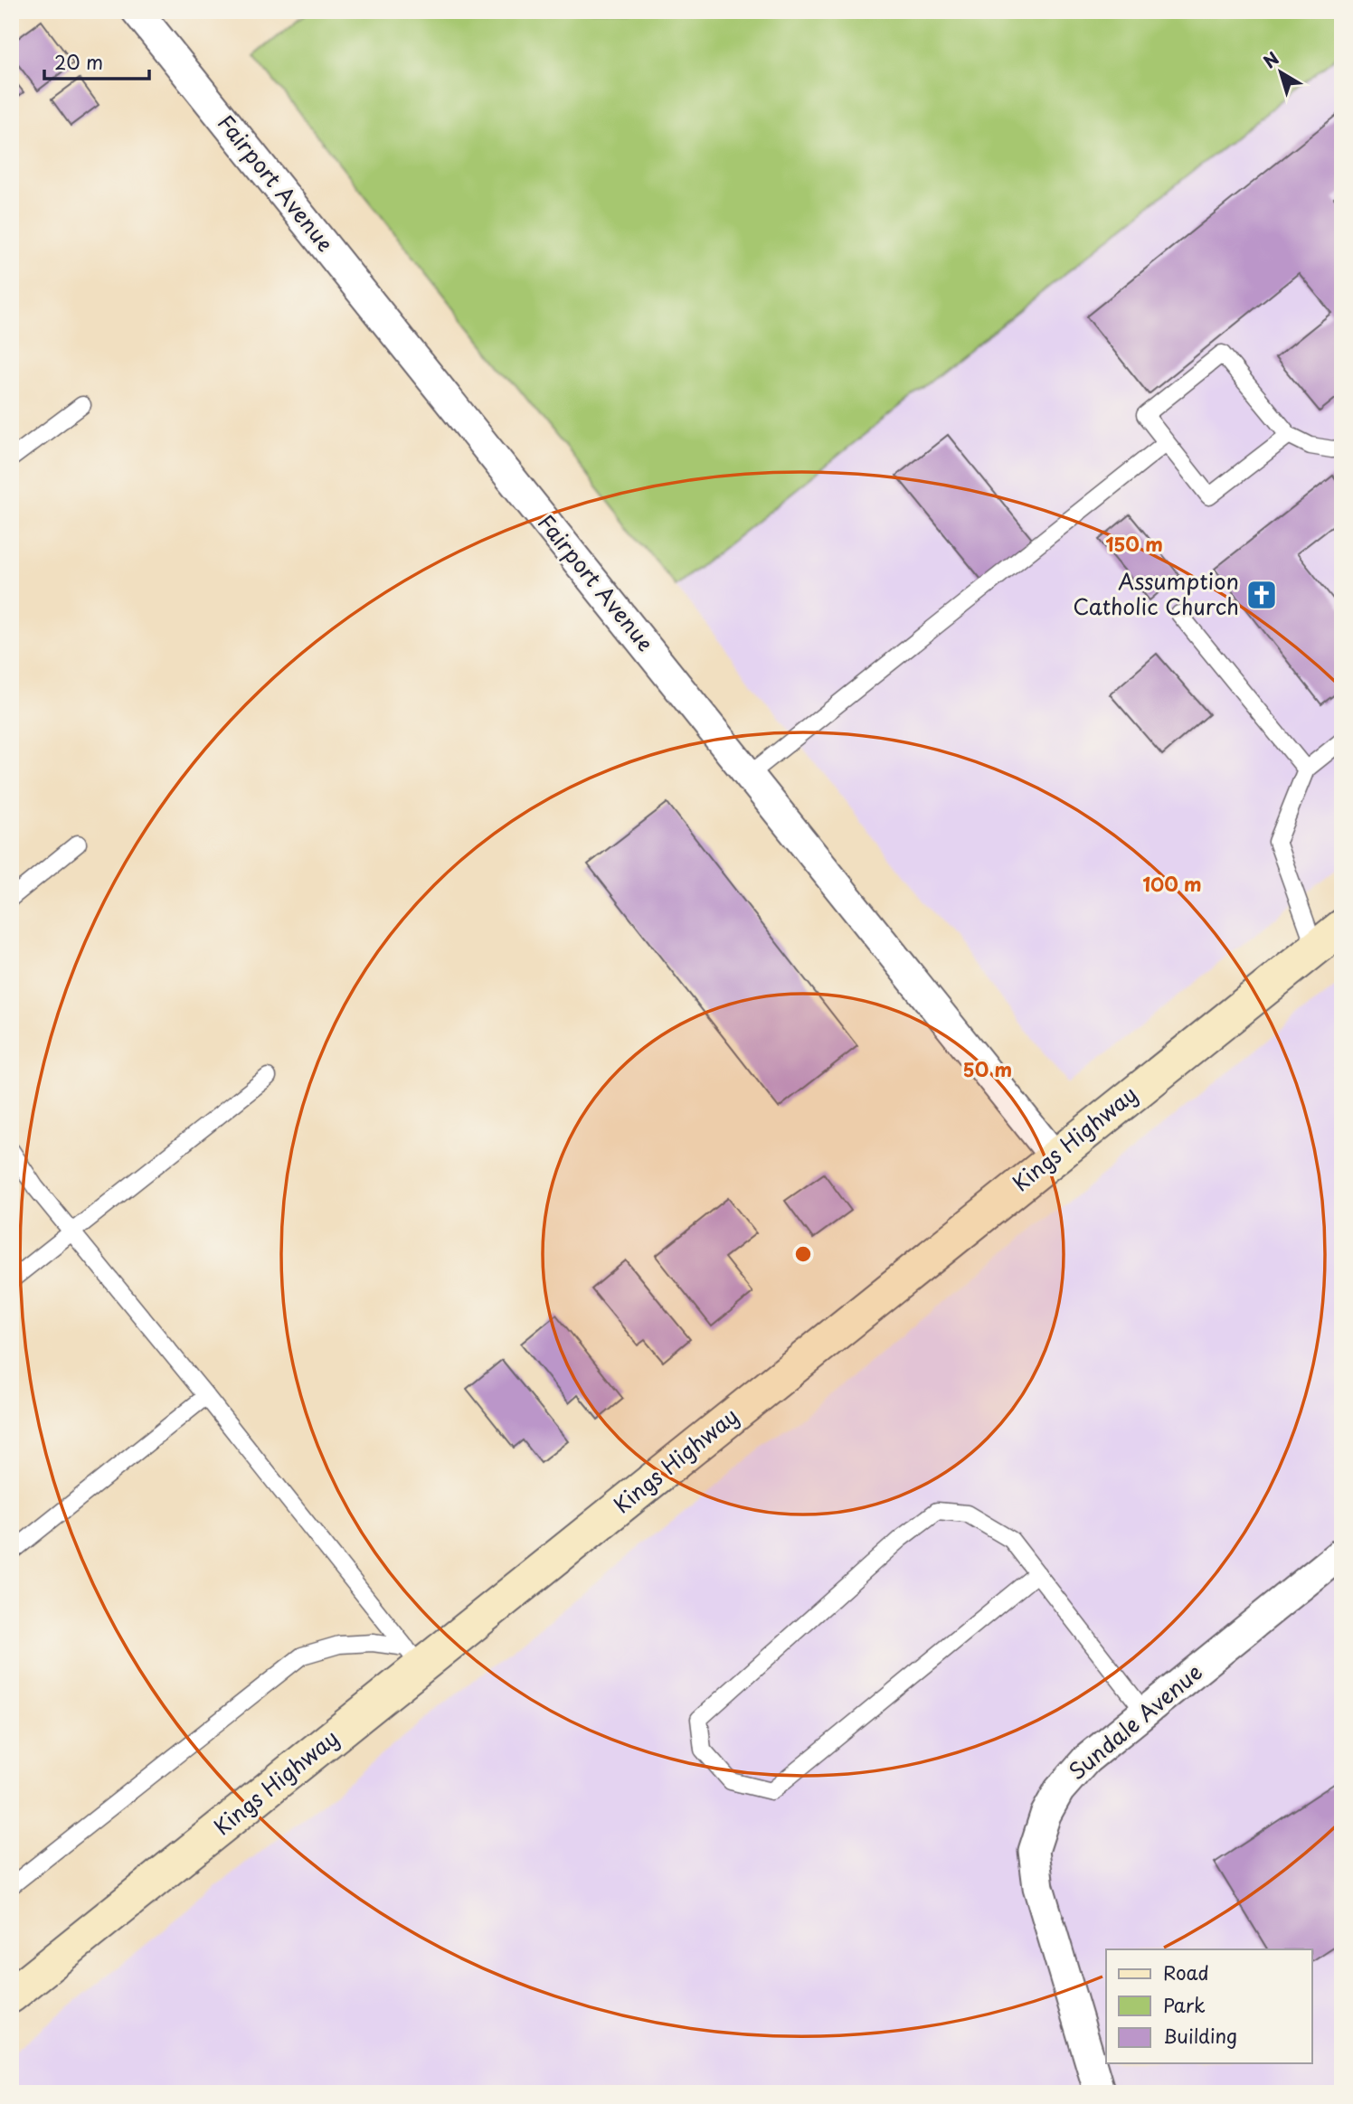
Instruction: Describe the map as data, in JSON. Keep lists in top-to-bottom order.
{
  "streets": {
    "street": ["Fairport Avenue", "Kings Highway", "Sundale Avenue"]
  },
  "crossings": [
    ["Fairport Avenue", "Kings Highway"]
  ],
  "places": {
    "church": ["Assumption Catholic Church"]
  },
  "legend": ["Road", "Park", "Building"],
  "scale_bar": "20 m",
  "north": "top left",
  "rings": ["150 m", "100 m", "50 m"]
}
